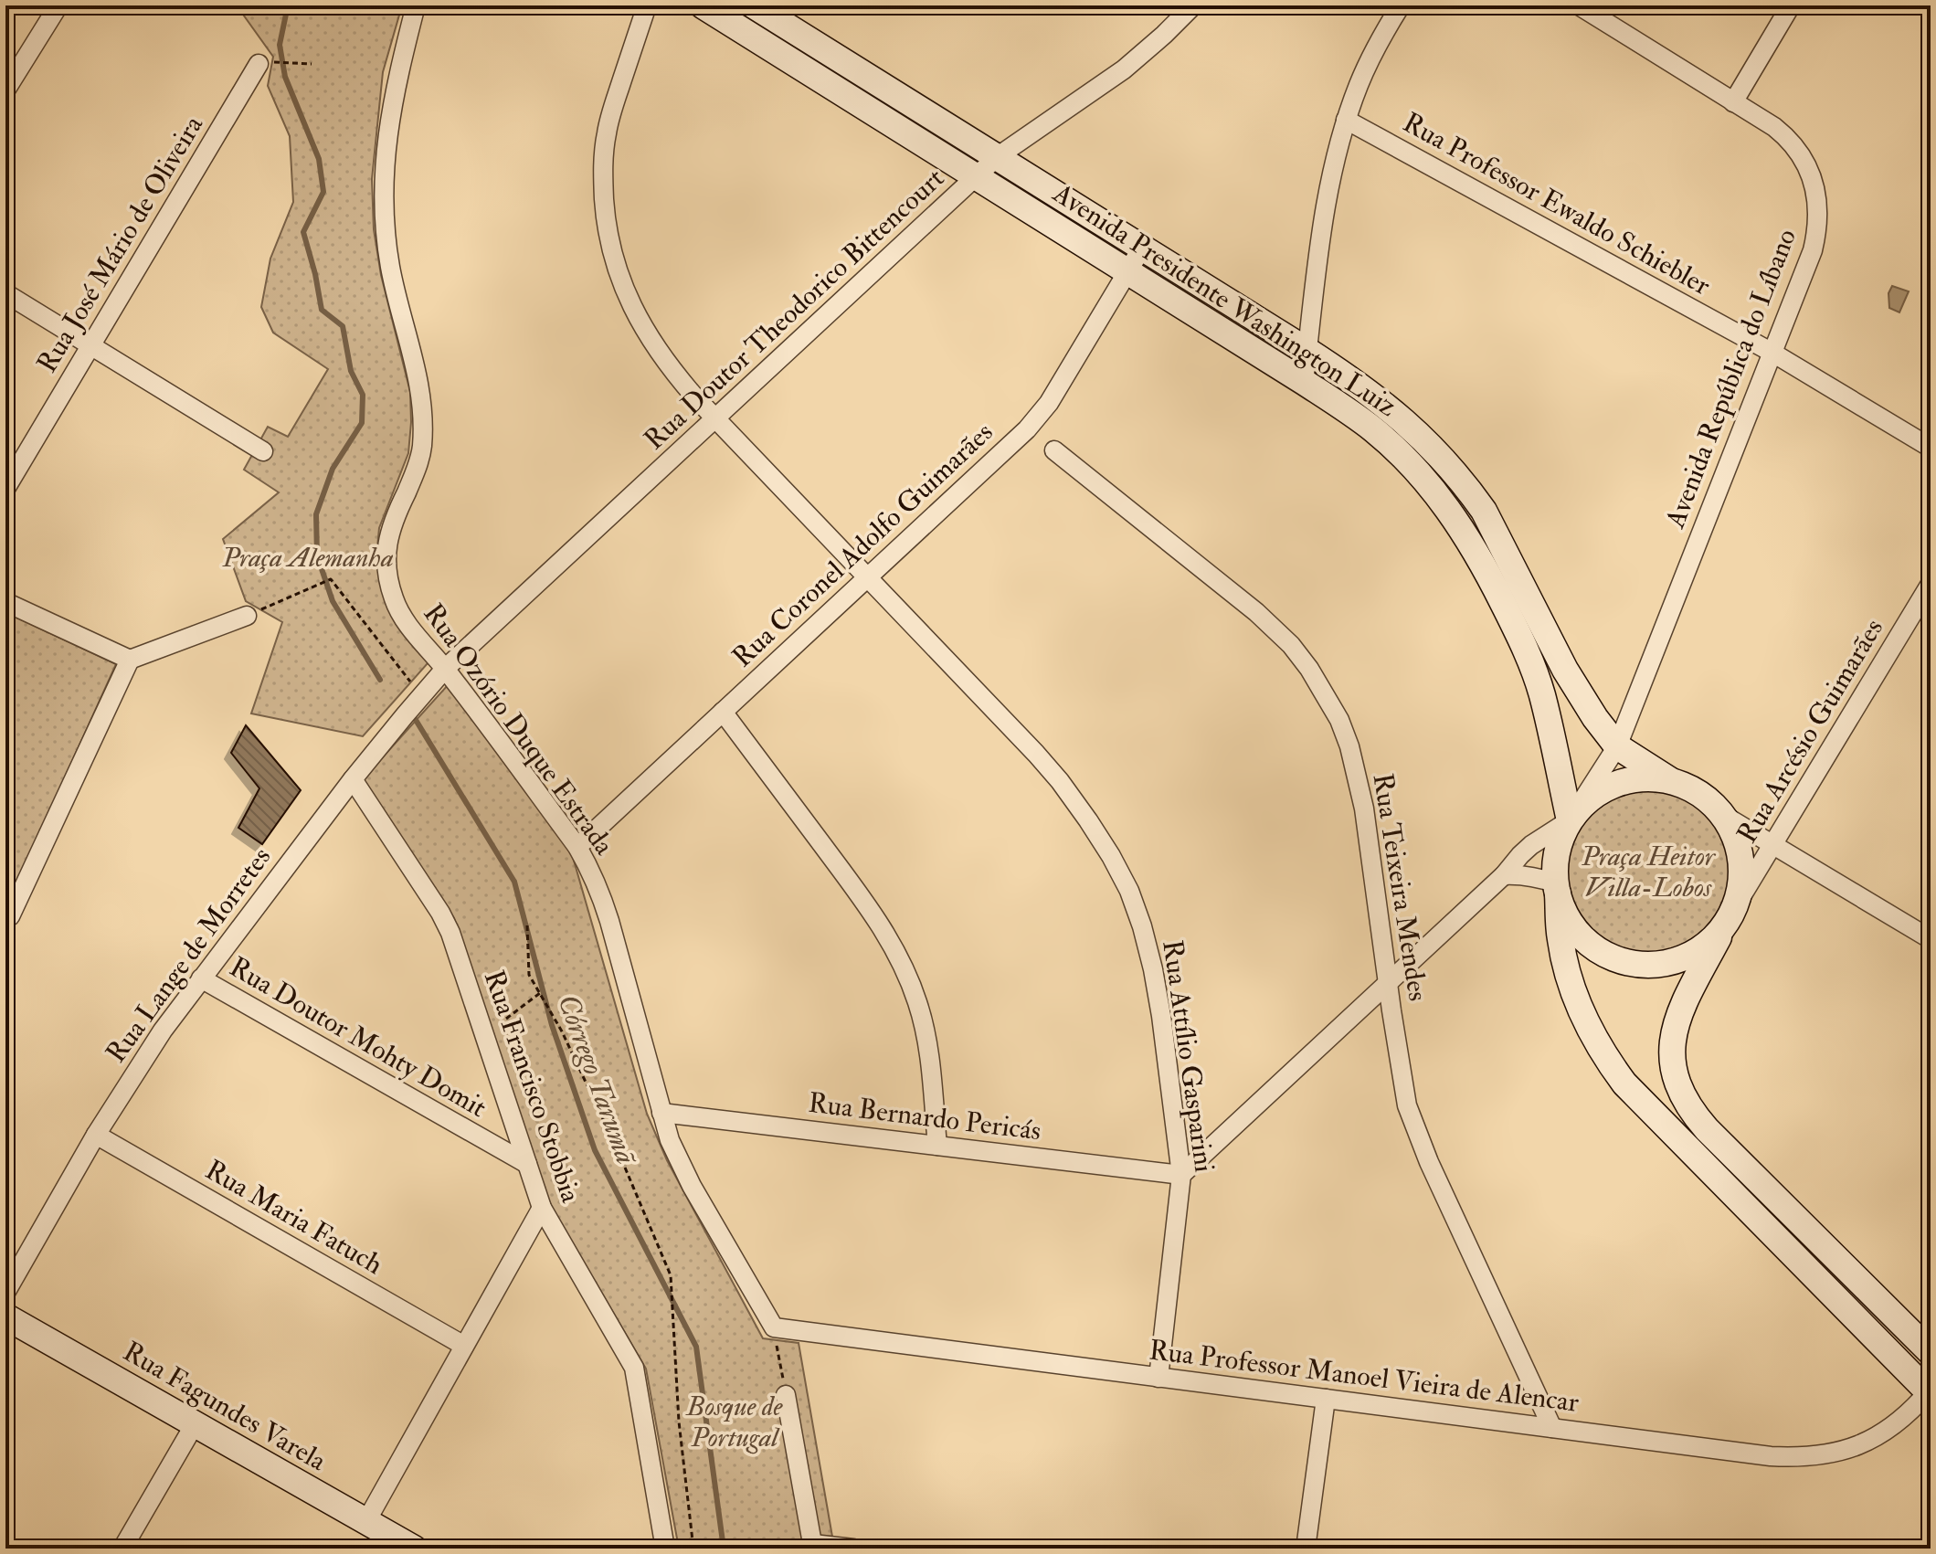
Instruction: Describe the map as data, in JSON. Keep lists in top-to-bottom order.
{
  "streets": {
    "street": [
      "Rua Professor Ewaldo Schiebler",
      "Rua José Mário de Oliveira",
      "Avenida Presidente Washington Luiz",
      "Rua Doutor Theodorico Bittencourt",
      "Avenida República do Líbano",
      "Rua Coronel Adolfo Guimarães",
      "Rua Ozório Duque Estrada",
      "Rua Arcésio Guimarães",
      "Rua Teixeira Mendes",
      "Rua Lange de Morretes",
      "Rua Doutor Mohty Domit",
      "Rua Attílio Gasparini",
      "Rua Francisco Stobbia",
      "Rua Bernardo Pericás",
      "Rua Maria Fatuch",
      "Rua Professor Manoel Vieira de Alencar",
      "Rua Fagundes Varela"
    ]
  },
  "crossings": [
    ["Rua Professor Ewaldo Schiebler", "Avenida República do Líbano"],
    ["Avenida Presidente Washington Luiz", "Rua Doutor Theodorico Bittencourt"],
    ["Avenida Presidente Washington Luiz", "Avenida República do Líbano"],
    ["Avenida Presidente Washington Luiz", "Rua Coronel Adolfo Guimarães"],
    ["Avenida Presidente Washington Luiz", "Rua Arcésio Guimarães"],
    ["Rua Doutor Theodorico Bittencourt", "Rua Ozório Duque Estrada"],
    ["Rua Doutor Theodorico Bittencourt", "Rua Lange de Morretes"],
    ["Rua Doutor Theodorico Bittencourt", "Rua Attílio Gasparini"],
    ["Avenida República do Líbano", "Rua Arcésio Guimarães"],
    ["Rua Coronel Adolfo Guimarães", "Rua Ozório Duque Estrada"],
    ["Rua Coronel Adolfo Guimarães", "Rua Attílio Gasparini"],
    ["Rua Ozório Duque Estrada", "Rua Lange de Morretes"],
    ["Rua Ozório Duque Estrada", "Rua Bernardo Pericás"],
    ["Rua Ozório Duque Estrada", "Rua Professor Manoel Vieira de Alencar"],
    ["Rua Teixeira Mendes", "Rua Professor Manoel Vieira de Alencar"],
    ["Rua Lange de Morretes", "Rua Doutor Mohty Domit"],
    ["Rua Lange de Morretes", "Rua Francisco Stobbia"],
    ["Rua Lange de Morretes", "Rua Maria Fatuch"],
    ["Rua Doutor Mohty Domit", "Rua Francisco Stobbia"],
    ["Rua Attílio Gasparini", "Rua Bernardo Pericás"],
    ["Rua Attílio Gasparini", "Rua Professor Manoel Vieira de Alencar"]
  ],
  "water": ["Córrego Tarumã"],
  "parks": ["Praça Alemanha", "Praça Heitor Villa-Lobos", "Bosque de Portugal"]
}
